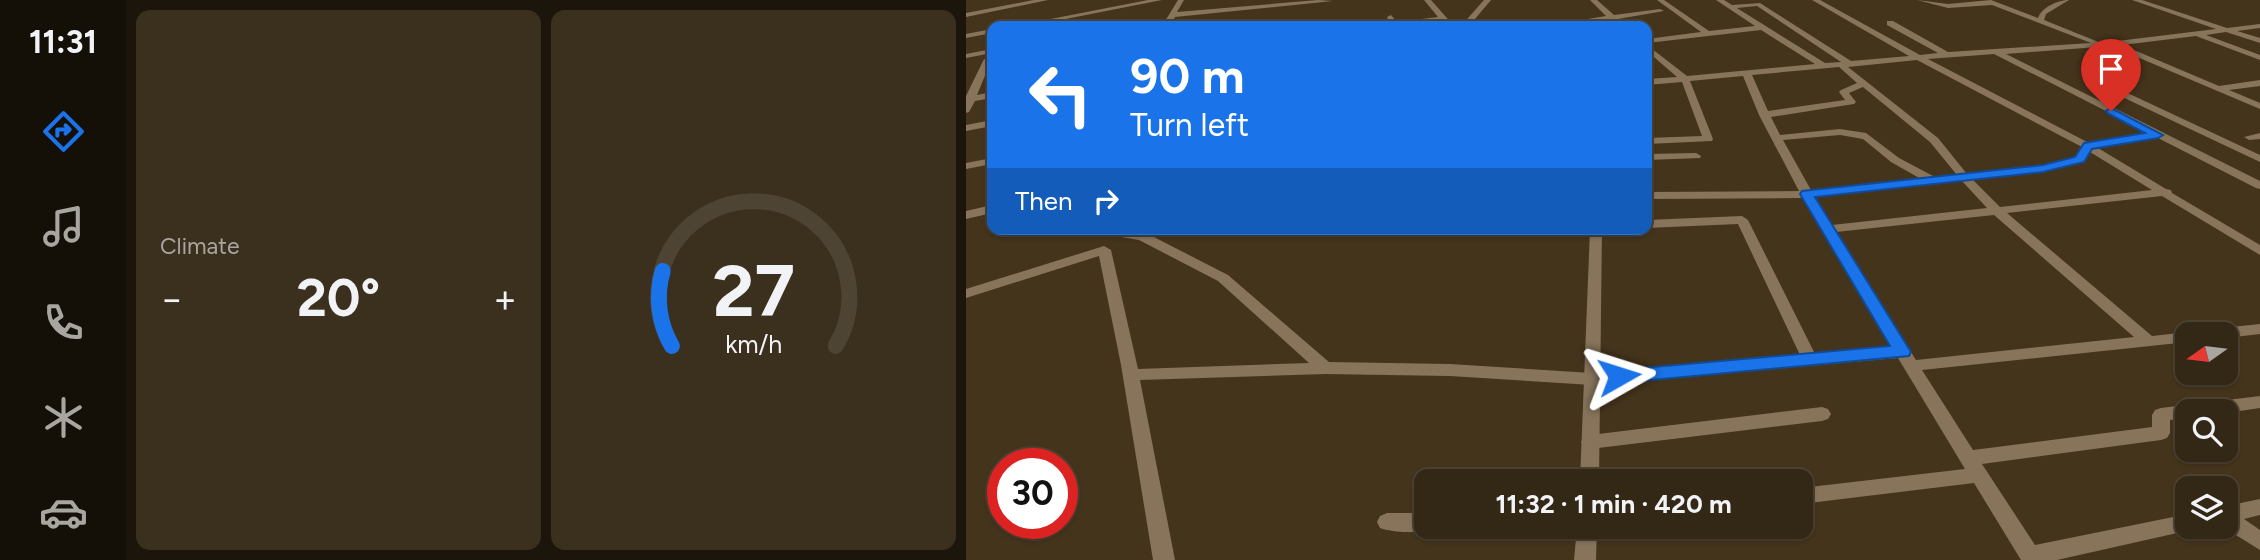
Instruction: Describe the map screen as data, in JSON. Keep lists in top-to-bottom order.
{
  "north": "left",
  "page": {
    "tabs": "11:31",
    "tile": "Climate",
    "turn": ["90 m", "Turn left"],
    "then": "Then",
    "heat": ["−", "20°", "+"],
    "limit": "30",
    "trip": "11:32 · 1 min · 420 m",
    "gauge": ["27", "km/h"]
  }
}
